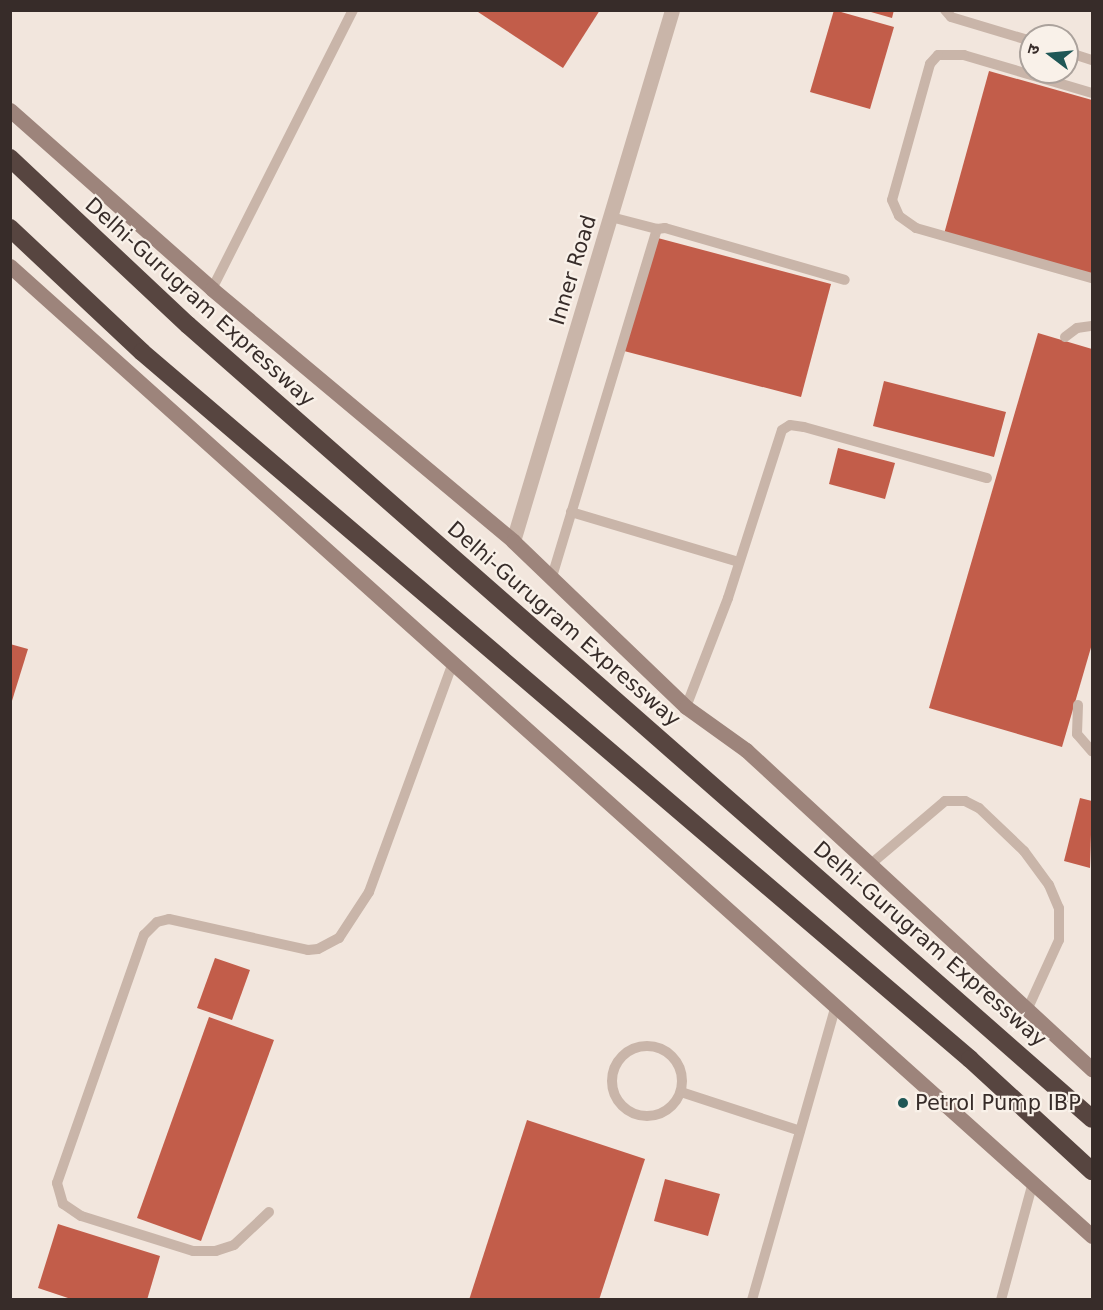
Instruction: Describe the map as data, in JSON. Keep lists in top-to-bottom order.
{
  "streets": {
    "highway": ["Delhi-Gurugram Expressway"],
    "street": ["Inner Road"]
  },
  "places": ["Petrol Pump IBP"],
  "north": "left"
}
